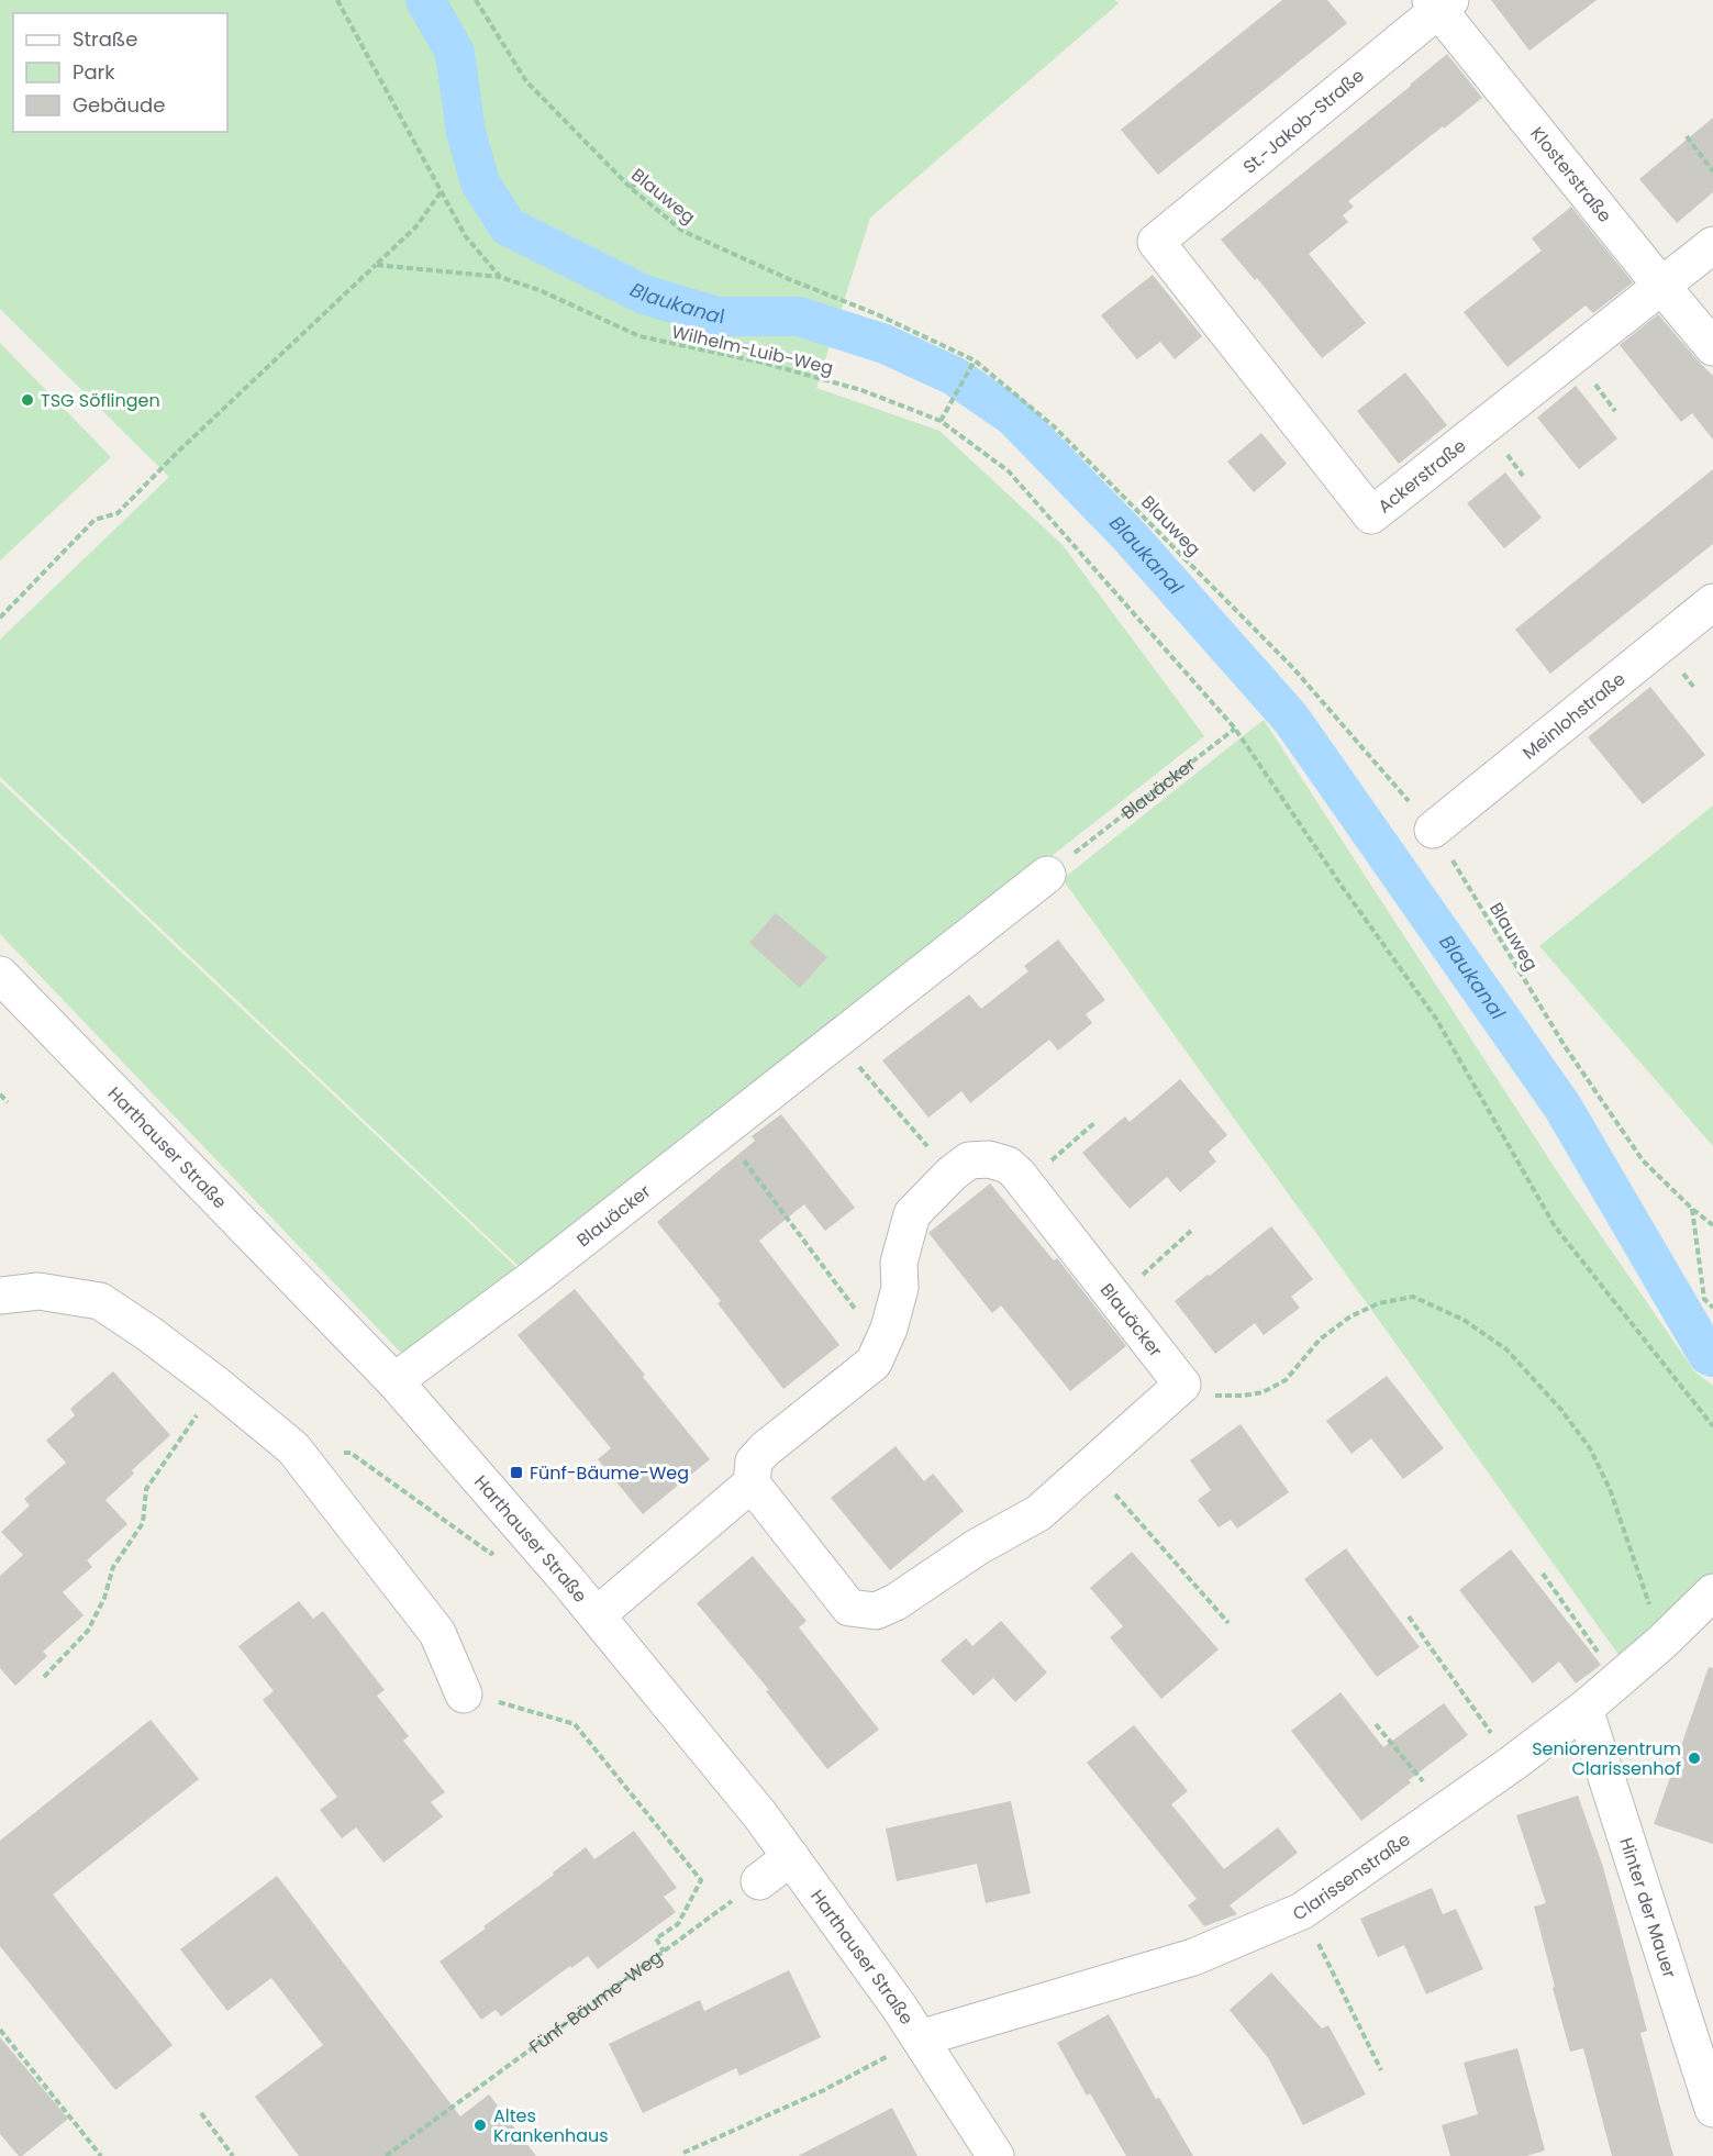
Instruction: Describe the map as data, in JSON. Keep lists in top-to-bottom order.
{
  "streets": {
    "street": [
      "St.-Jakob-Straße",
      "Klosterstraße",
      "Ackerstraße",
      "Meinlohstraße",
      "Blauäcker",
      "Harthauser Straße",
      "Clarissenstraße",
      "Hinter der Mauer"
    ],
    "path": ["Blauweg", "Wilhelm-Luib-Weg", "Fünf-Bäume-Weg"]
  },
  "crossings": [
    ["St.-Jakob-Straße", "Klosterstraße"],
    ["St.-Jakob-Straße", "Ackerstraße"],
    ["Klosterstraße", "Ackerstraße"],
    ["Blauweg", "Meinlohstraße"],
    ["Wilhelm-Luib-Weg", "Blauäcker"],
    ["Blauäcker", "Harthauser Straße"],
    ["Harthauser Straße", "Clarissenstraße"],
    ["Clarissenstraße", "Hinter der Mauer"]
  ],
  "water": ["Blaukanal"],
  "places": {
    "other": ["TSG Söflingen", "Seniorenzentrum Clarissenhof", "Altes Krankenhaus"],
    "transit": ["Fünf-Bäume-Weg"]
  },
  "legend": ["Straße", "Park", "Gebäude"]
}
